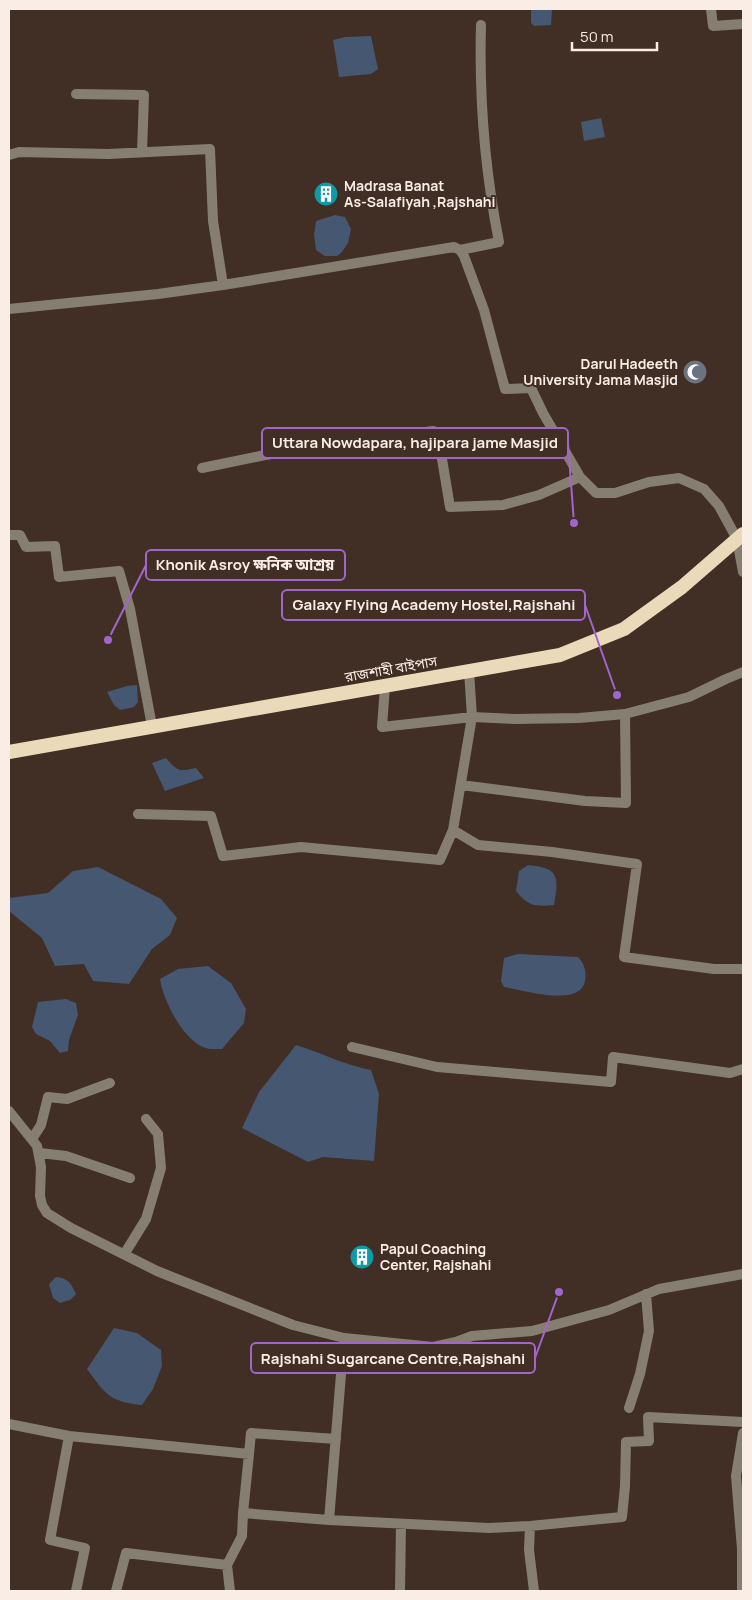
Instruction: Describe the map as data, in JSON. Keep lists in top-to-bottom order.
{
  "streets": {
    "highway": ["রাজশাহী বাইপাস"]
  },
  "places": {
    "building": ["Madrasa Banat As-Salafiyah ,Rajshahi", "Papul Coaching Center, Rajshahi"],
    "mosque": ["Darul Hadeeth University Jama Masjid"],
    "other": [
      "Uttara Nowdapara, hajipara jame Masjid",
      "Khonik Asroy ক্ষনিক আশ্রয়",
      "Galaxy Flying Academy Hostel,Rajshahi",
      "Rajshahi Sugarcane Centre,Rajshahi"
    ]
  },
  "scale_bar": "50 m"
}
